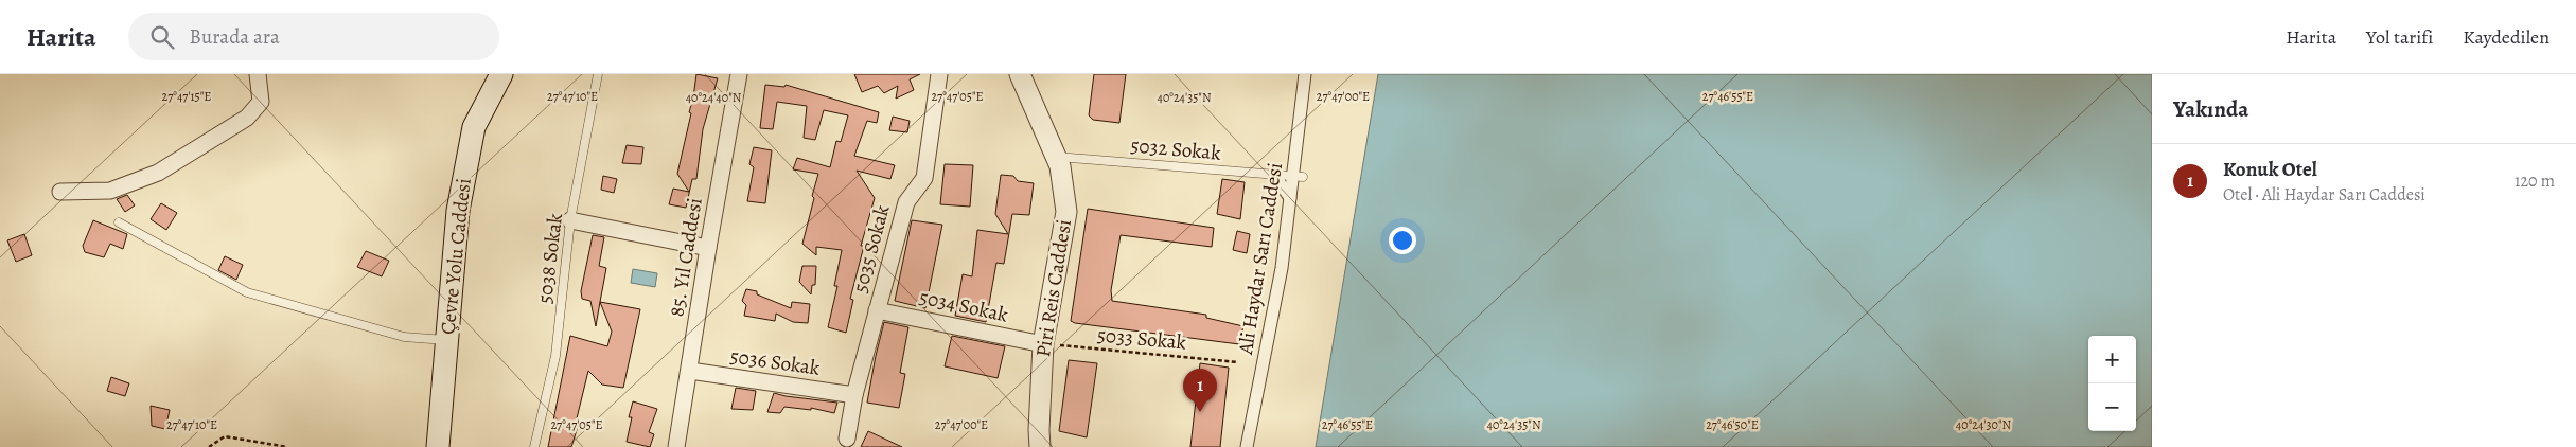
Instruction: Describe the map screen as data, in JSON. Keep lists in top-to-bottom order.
{
  "streets": {
    "main road": ["Çevre Yolu Caddesi"],
    "street": [
      "5035 Sokak",
      "85. Yıl Caddesi",
      "Ali Haydar Sarı Caddesi",
      "Piri Reis Caddesi",
      "5034 Sokak",
      "5036 Sokak"
    ],
    "lane": ["5032 Sokak", "5038 Sokak"],
    "path": ["5033 Sokak"]
  },
  "crossings": [
    ["5032 Sokak", "Ali Haydar Sarı Caddesi"],
    ["5032 Sokak", "Piri Reis Caddesi"],
    ["5035 Sokak", "5034 Sokak"],
    ["5035 Sokak", "5036 Sokak"],
    ["85. Yıl Caddesi", "5036 Sokak"],
    ["Piri Reis Caddesi", "5034 Sokak"],
    ["Piri Reis Caddesi", "5033 Sokak"],
    ["5034 Sokak", "5033 Sokak"]
  ],
  "page": {
    "header": "Harita",
    "search": "Burada ara",
    "nav": ["Harita", "Yol tarifi", "Kaydedilen"],
    "heading": "Yakında",
    "list": [
      {
        "mark": "1",
        "name": "Konuk Otel",
        "note": "Otel · Ali Haydar Sarı Caddesi",
        "value": "120 m"
      }
    ],
    "map_buttons": ["+", "−"],
    "pins": "1"
  },
  "coordinates": [
    "27°47'15\"E",
    "27°47'10\"E",
    "27°47'05\"E",
    "27°47'00\"E",
    "27°46'55\"E",
    "40°24'40\"N",
    "40°24'35\"N",
    "40°24'30\"N",
    "27°46'50\"E"
  ]
}
